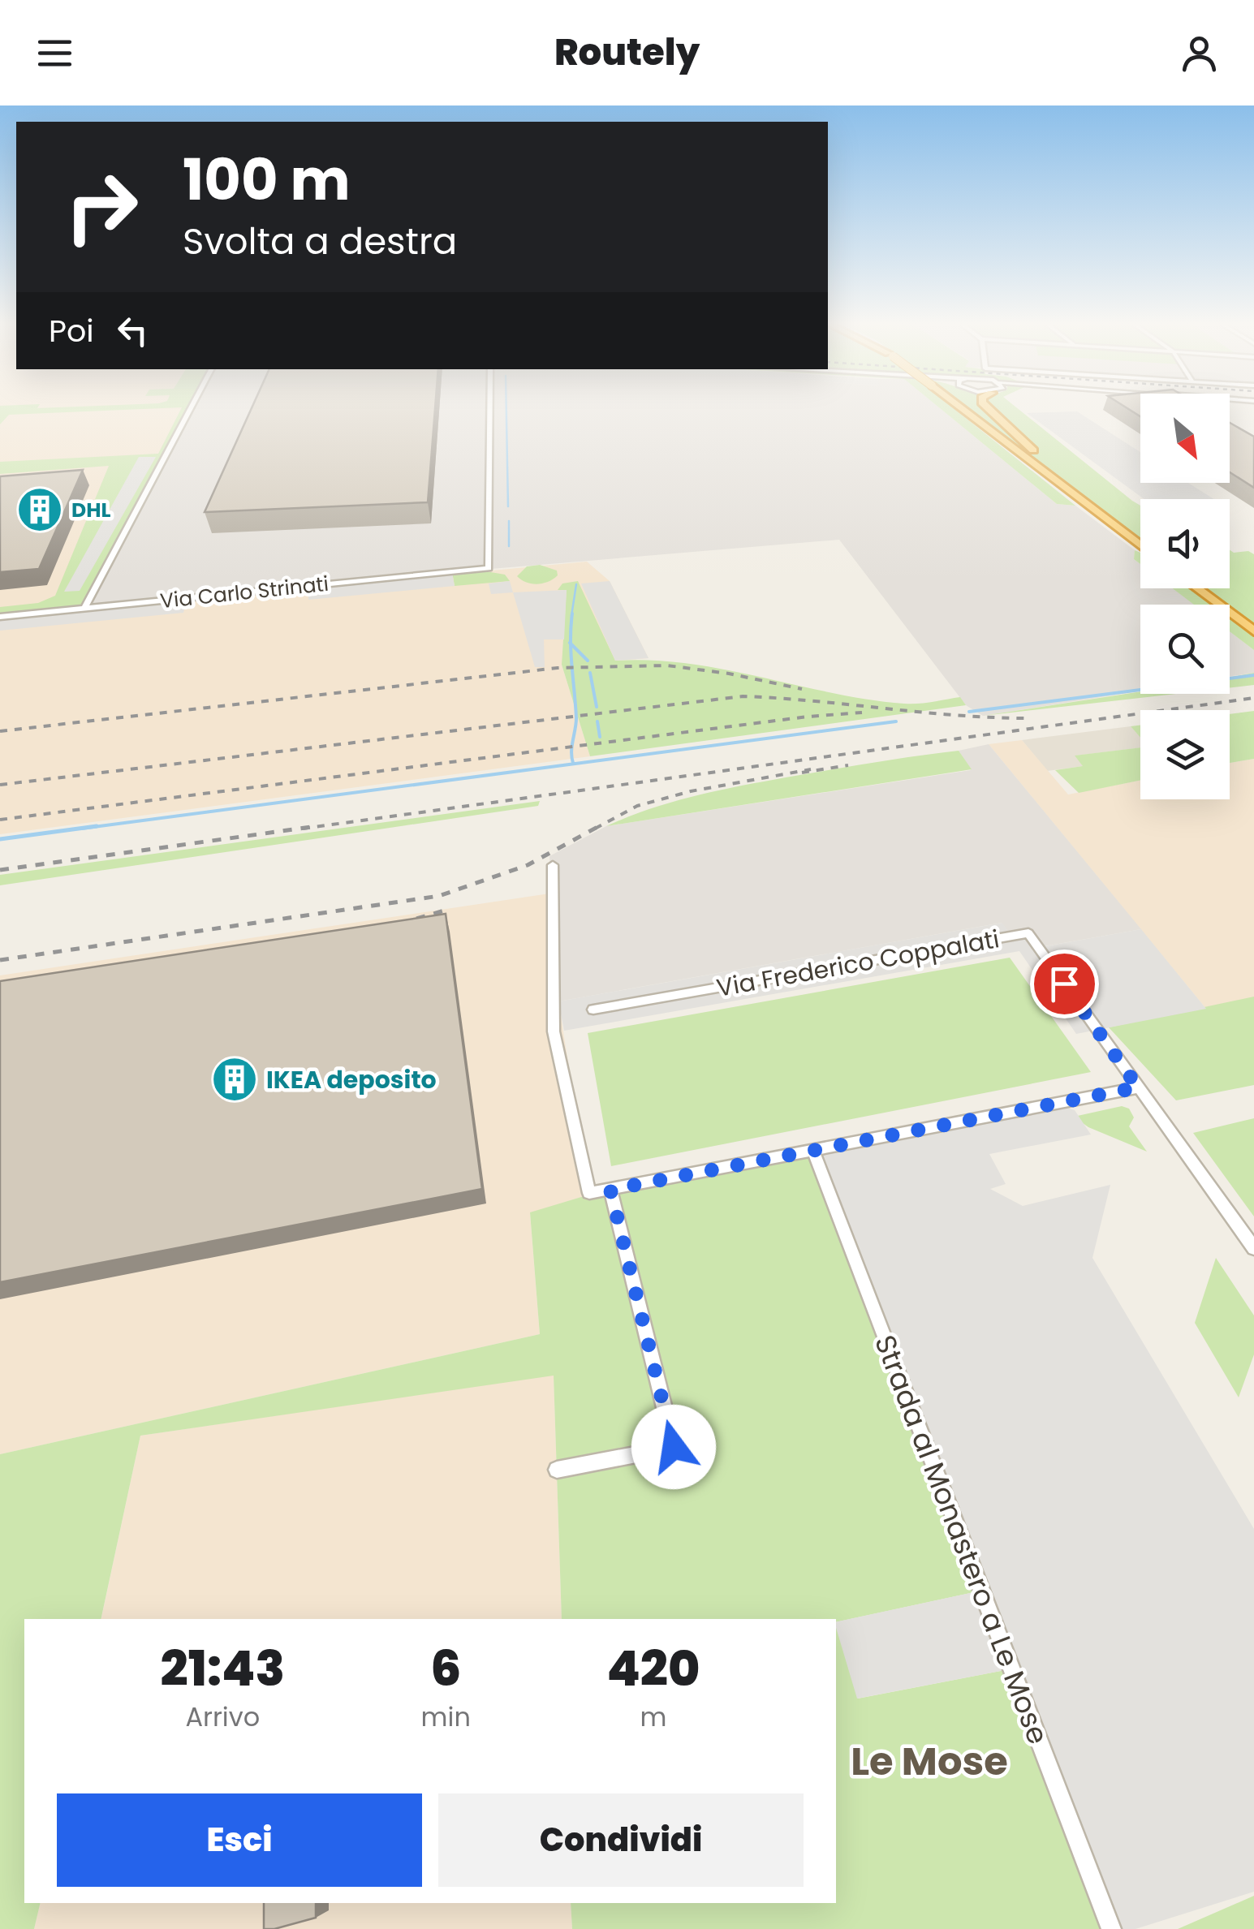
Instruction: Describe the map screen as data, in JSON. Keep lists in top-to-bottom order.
{
  "streets": {
    "street": ["Via Carlo Strinati", "Via Frederico Coppalati", "Strada al Monastero a Le Mose"]
  },
  "districts": ["Le Mose"],
  "places": {
    "building": ["DHL", "IKEA deposito"]
  },
  "north": "bottom right",
  "page": {
    "header": "Routely",
    "turn": ["100 m", "Svolta a destra"],
    "then": "Poi",
    "eta": [
      "21:43",
      "Arrivo",
      "6",
      "min",
      "420",
      "m"
    ],
    "buttons": ["Esci", "Condividi"]
  }
}
